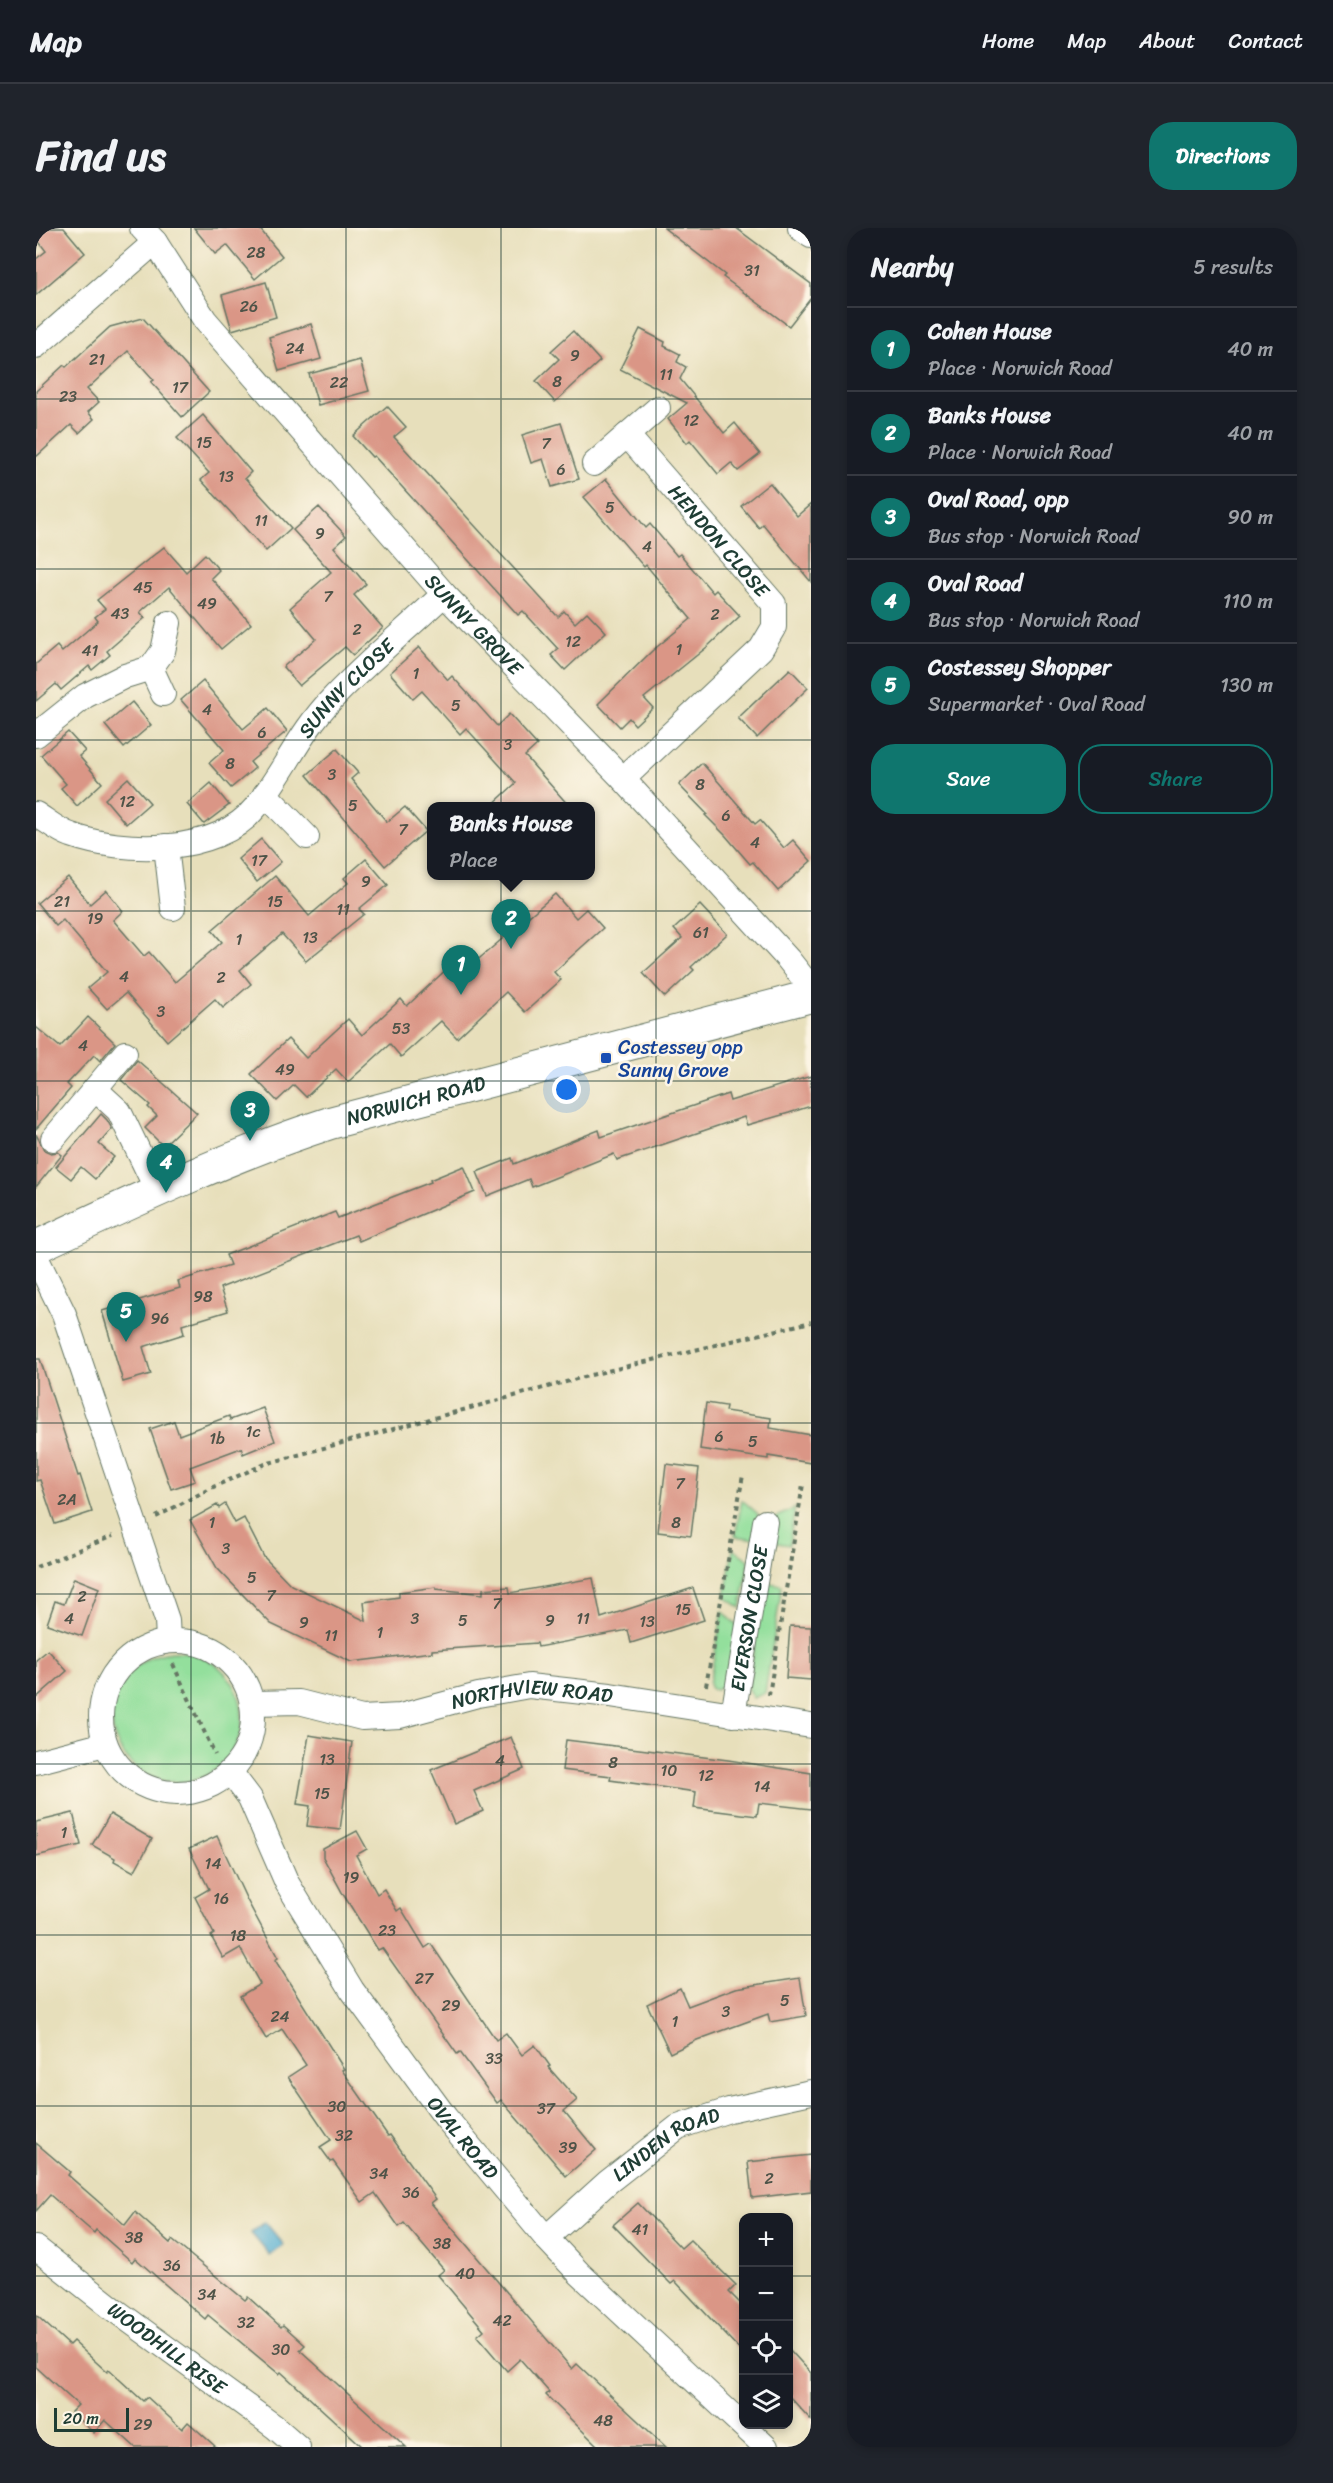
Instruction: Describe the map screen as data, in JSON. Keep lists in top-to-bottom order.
{
  "streets": {
    "street": [
      "HENDON CLOSE",
      "SUNNY GROVE",
      "SUNNY CLOSE",
      "NORWICH ROAD",
      "EVERSON CLOSE",
      "NORTHVIEW ROAD",
      "OVAL ROAD",
      "LINDEN ROAD",
      "WOODHILL RISE"
    ]
  },
  "crossings": [
    ["HENDON CLOSE", "SUNNY GROVE"],
    ["SUNNY GROVE", "SUNNY CLOSE"],
    ["EVERSON CLOSE", "NORTHVIEW ROAD"],
    ["OVAL ROAD", "LINDEN ROAD"]
  ],
  "places": {
    "transit": ["Costessey opp Sunny Grove"]
  },
  "house_numbers": [
    "28",
    "31",
    "26",
    "24",
    "9",
    "21",
    "11",
    "8",
    "22",
    "17",
    "23",
    "12",
    "15",
    "7",
    "6",
    "13",
    "5",
    "11",
    "9",
    "4",
    "45",
    "7",
    "49",
    "43",
    "2",
    "2",
    "12",
    "1",
    "41",
    "1",
    "5",
    "4",
    "6",
    "3",
    "8",
    "3",
    "8",
    "12",
    "5",
    "6",
    "7",
    "4",
    "17",
    "9",
    "21",
    "15",
    "11",
    "19",
    "61",
    "13",
    "1",
    "4",
    "2",
    "3",
    "53",
    "4",
    "49",
    "98",
    "96",
    "1c",
    "6",
    "1b",
    "5",
    "7",
    "2A",
    "1",
    "8",
    "3",
    "5",
    "7",
    "2",
    "7",
    "15",
    "4",
    "3",
    "11",
    "5",
    "9",
    "13",
    "9",
    "1",
    "11",
    "13",
    "4",
    "8",
    "10",
    "12",
    "14",
    "15",
    "1",
    "14",
    "19",
    "16",
    "23",
    "18",
    "27",
    "5",
    "29",
    "3",
    "24",
    "1",
    "33",
    "30",
    "37",
    "32",
    "39",
    "34",
    "2",
    "36",
    "41",
    "38",
    "38",
    "36",
    "40",
    "34",
    "42",
    "32",
    "30",
    "48",
    "29"
  ],
  "scale_bar": "20 m",
  "page": {
    "header": "Map",
    "nav": [
      "Home",
      "Map",
      "About",
      "Contact"
    ],
    "title": "Find us",
    "buttons": [
      "Directions",
      ["Save", "Share"]
    ],
    "heading": ["Nearby", "5 results"],
    "list": [
      {
        "mark": "1",
        "name": "Cohen House",
        "note": "Place · Norwich Road",
        "value": "40 m"
      },
      {
        "mark": "2",
        "name": "Banks House",
        "note": "Place · Norwich Road",
        "value": "40 m"
      },
      {
        "mark": "3",
        "name": "Oval Road, opp",
        "note": "Bus stop · Norwich Road",
        "value": "90 m"
      },
      {
        "mark": "4",
        "name": "Oval Road",
        "note": "Bus stop · Norwich Road",
        "value": "110 m"
      },
      {
        "mark": "5",
        "name": "Costessey Shopper",
        "note": "Supermarket · Oval Road",
        "value": "130 m"
      }
    ],
    "popup": ["Banks House", "Place"],
    "pins": [
      "2",
      "1",
      "3",
      "4",
      "5"
    ],
    "map_buttons": ["+", "−"],
    "scale": "20 m"
  }
}
